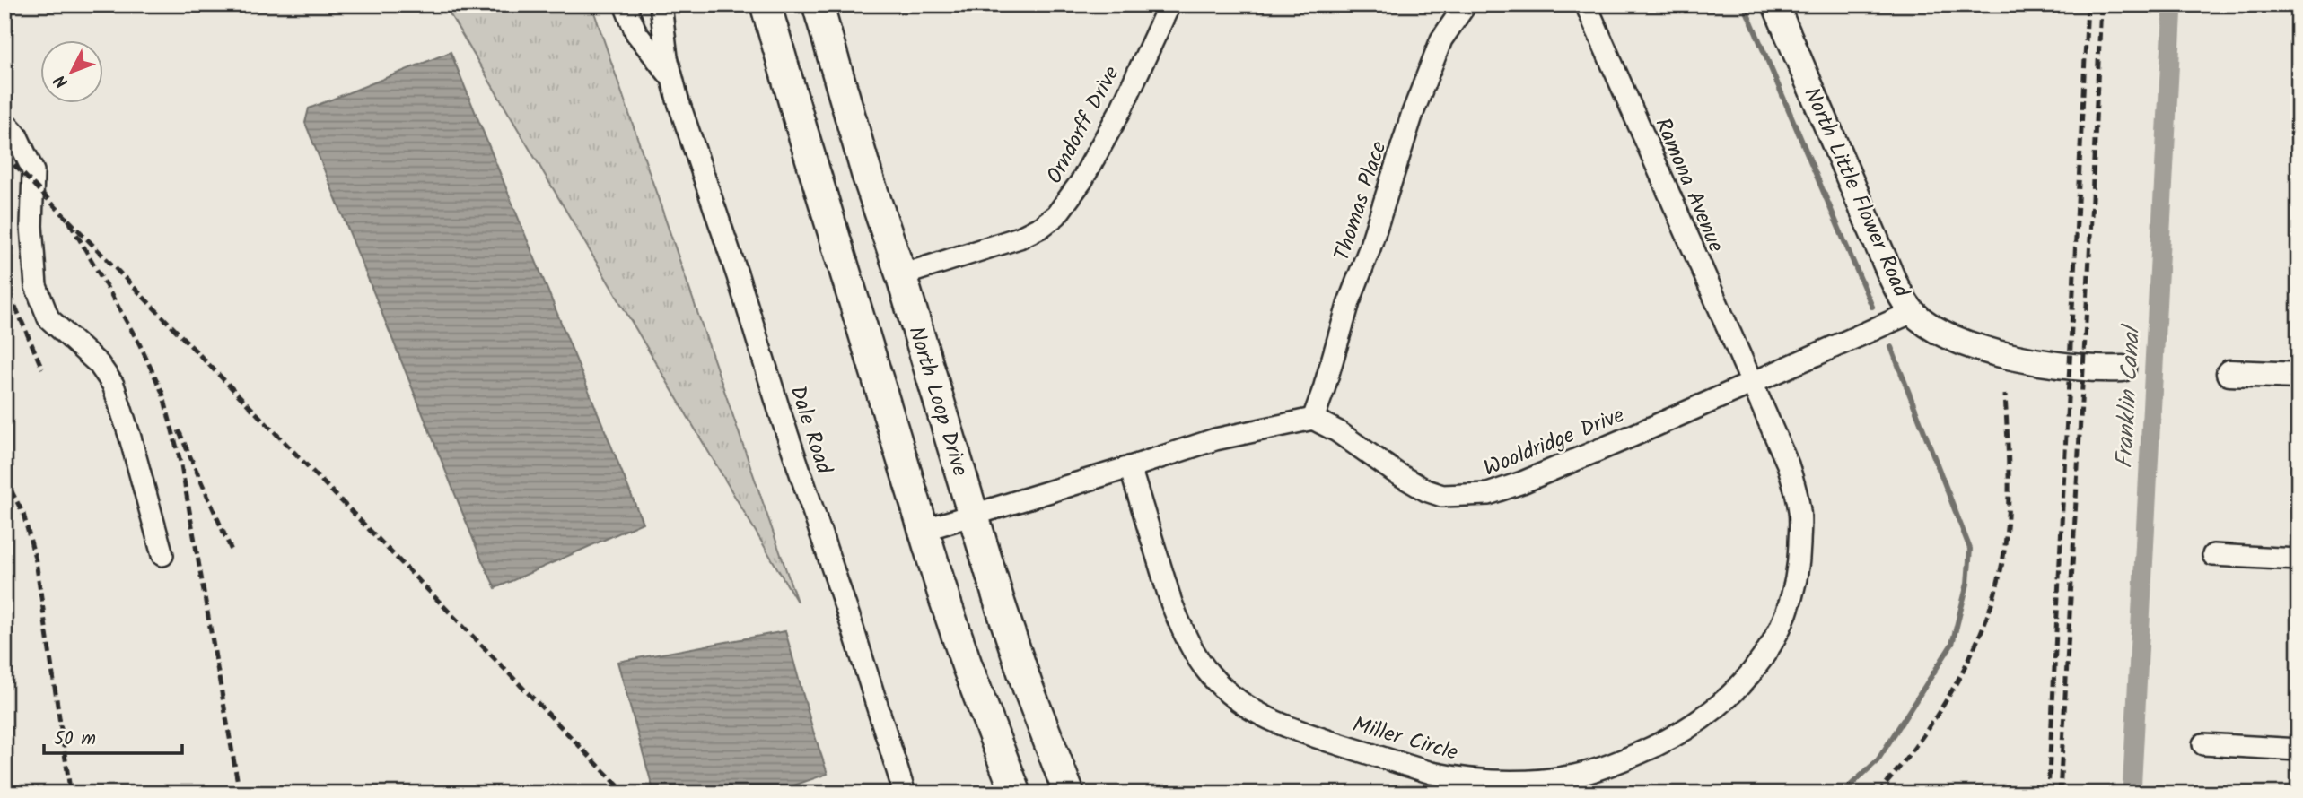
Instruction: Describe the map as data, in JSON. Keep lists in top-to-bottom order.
{
  "streets": {
    "main road": ["North Loop Drive"],
    "street": [
      "Orndorff Drive",
      "Ramona Avenue",
      "North Little Flower Road",
      "Thomas Place",
      "Dale Road",
      "Wooldridge Drive",
      "Miller Circle"
    ]
  },
  "crossings": [
    ["Orndorff Drive", "North Loop Drive"],
    ["Ramona Avenue", "Wooldridge Drive"],
    ["Ramona Avenue", "Miller Circle"],
    ["North Little Flower Road", "Wooldridge Drive"],
    ["Thomas Place", "Wooldridge Drive"],
    ["Wooldridge Drive", "Miller Circle"]
  ],
  "water": ["Franklin Canal"],
  "scale_bar": "50 m",
  "north": "bottom left"
}
